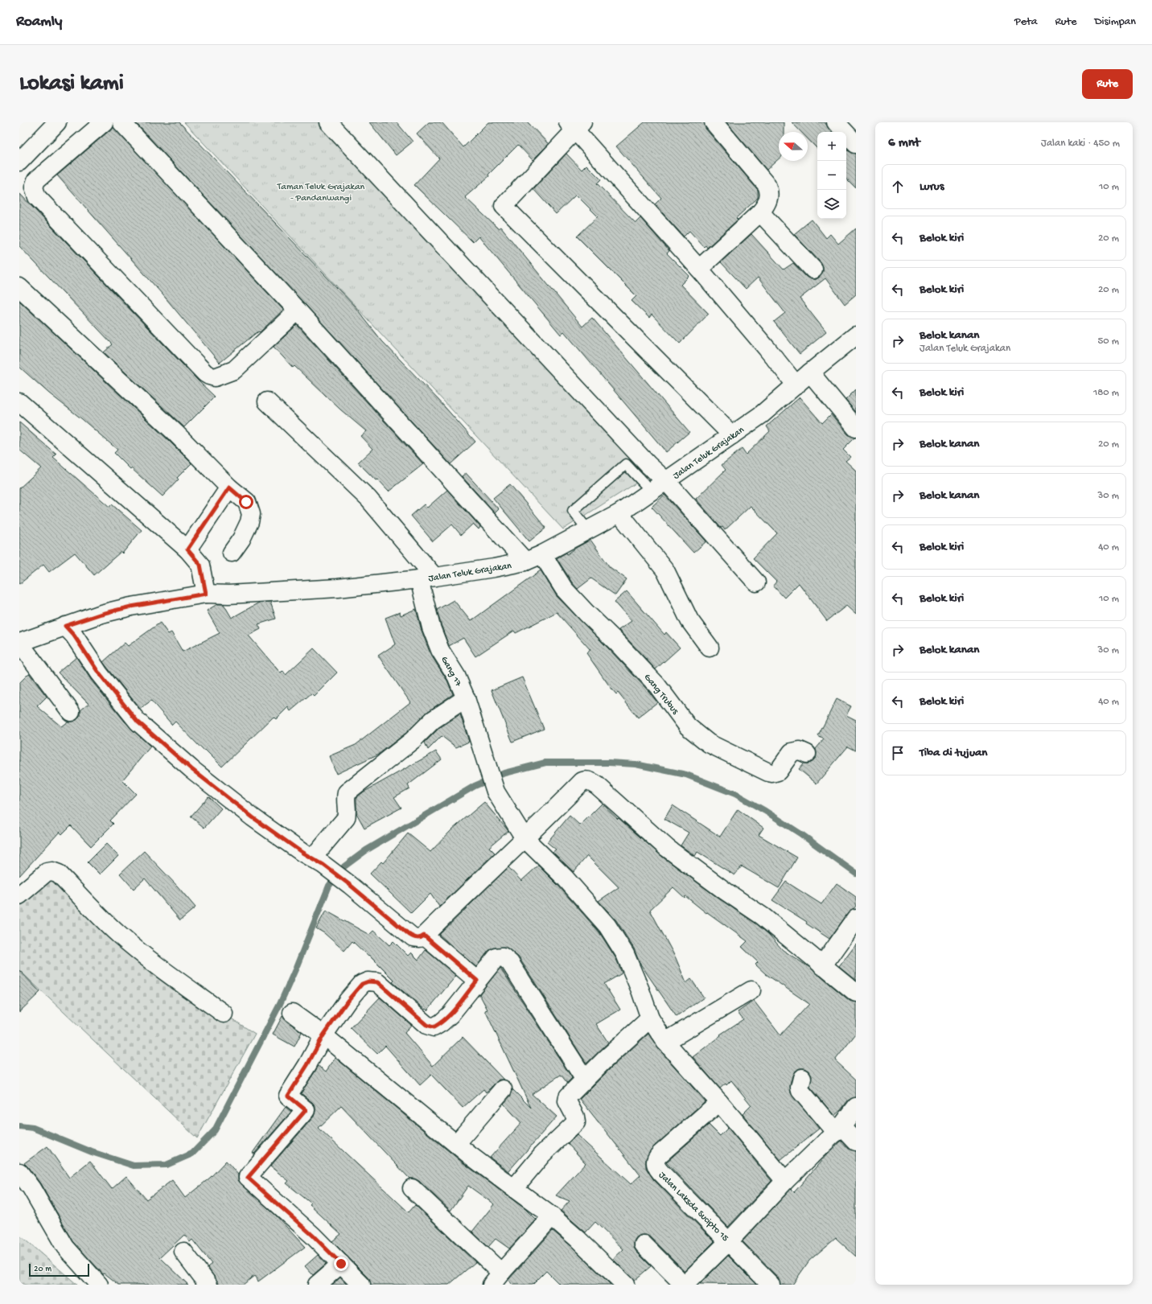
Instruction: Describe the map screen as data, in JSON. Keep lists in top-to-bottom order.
{
  "streets": {
    "street": [
      "Jalan Teluk Grajakan",
      "Gang 17",
      "Gang Trubus",
      "Jalan Laksda Sucipto 15"
    ]
  },
  "crossings": [
    ["Jalan Teluk Grajakan", "Gang 17"],
    ["Jalan Teluk Grajakan", "Gang Trubus"],
    ["Gang 17", "Jalan Laksda Sucipto 15"]
  ],
  "parks": ["Taman Teluk Grajakan - Pandanwangi"],
  "scale_bar": "20 m",
  "north": "left",
  "page": {
    "header": "Roamly",
    "nav": ["Peta", "Rute", "Disimpan"],
    "buttons": "Rute",
    "title": "Lokasi kami",
    "heading": ["6 mnt", "Jalan kaki · 450 m"],
    "map_buttons": ["+", "−"],
    "list": [
      ["Lurus", "10 m"],
      ["Belok kiri", "20 m"],
      ["Belok kiri", "20 m"],
      ["Belok kanan", "Jalan Teluk Grajakan", "50 m"],
      ["Belok kiri", "180 m"],
      ["Belok kanan", "20 m"],
      ["Belok kanan", "30 m"],
      ["Belok kiri", "40 m"],
      ["Belok kiri", "10 m"],
      ["Belok kanan", "30 m"],
      ["Belok kiri", "40 m"],
      "Tiba di tujuan"
    ],
    "scale": "20 m"
  }
}
